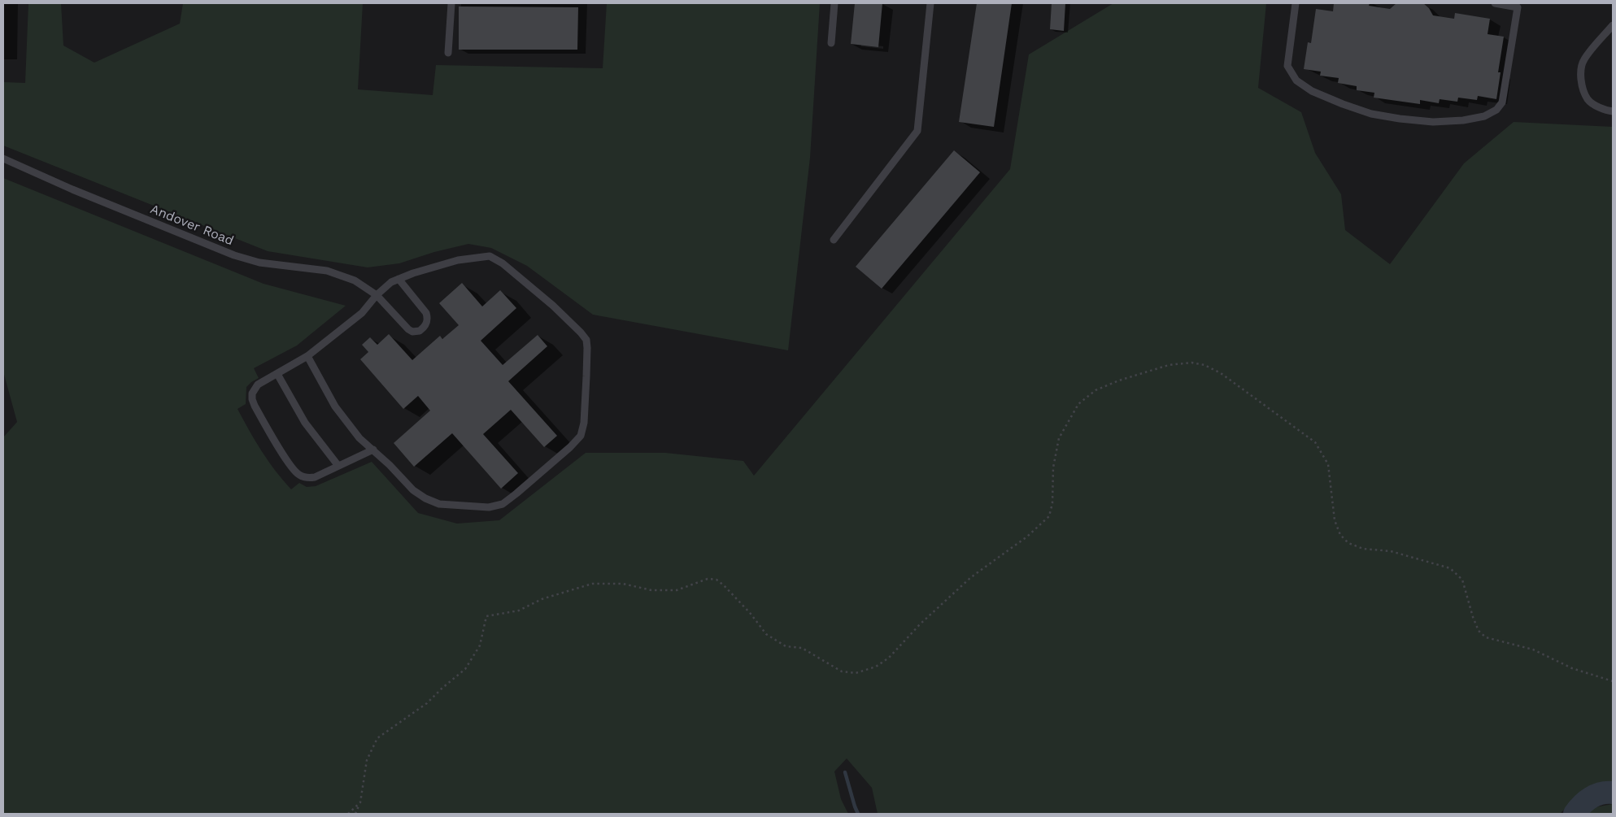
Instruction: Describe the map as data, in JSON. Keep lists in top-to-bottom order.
{
  "streets": {
    "lane": ["Andover Road"]
  }
}
